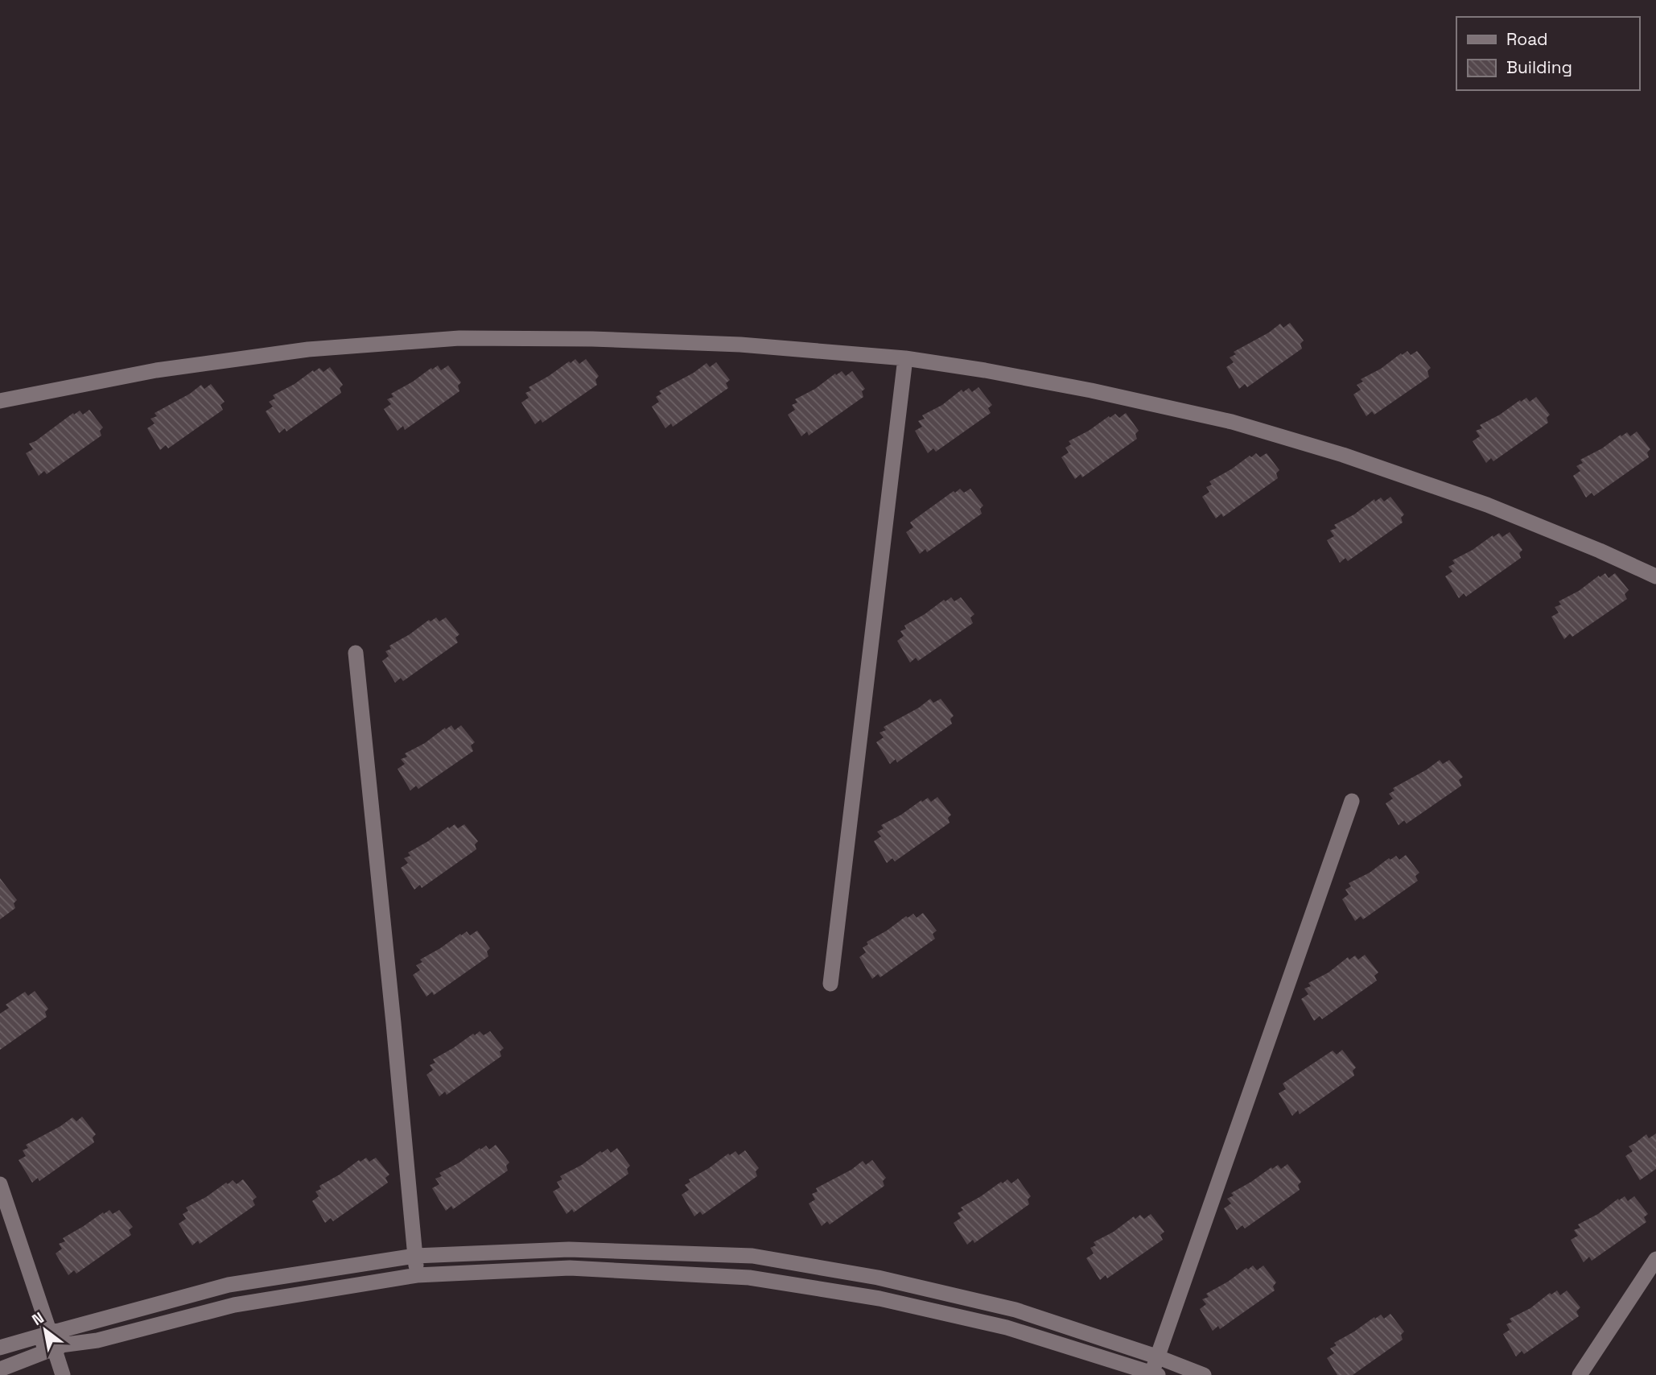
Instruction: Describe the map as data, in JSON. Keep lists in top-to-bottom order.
{
  "legend": ["Road", "Building"],
  "north": "top left"
}
